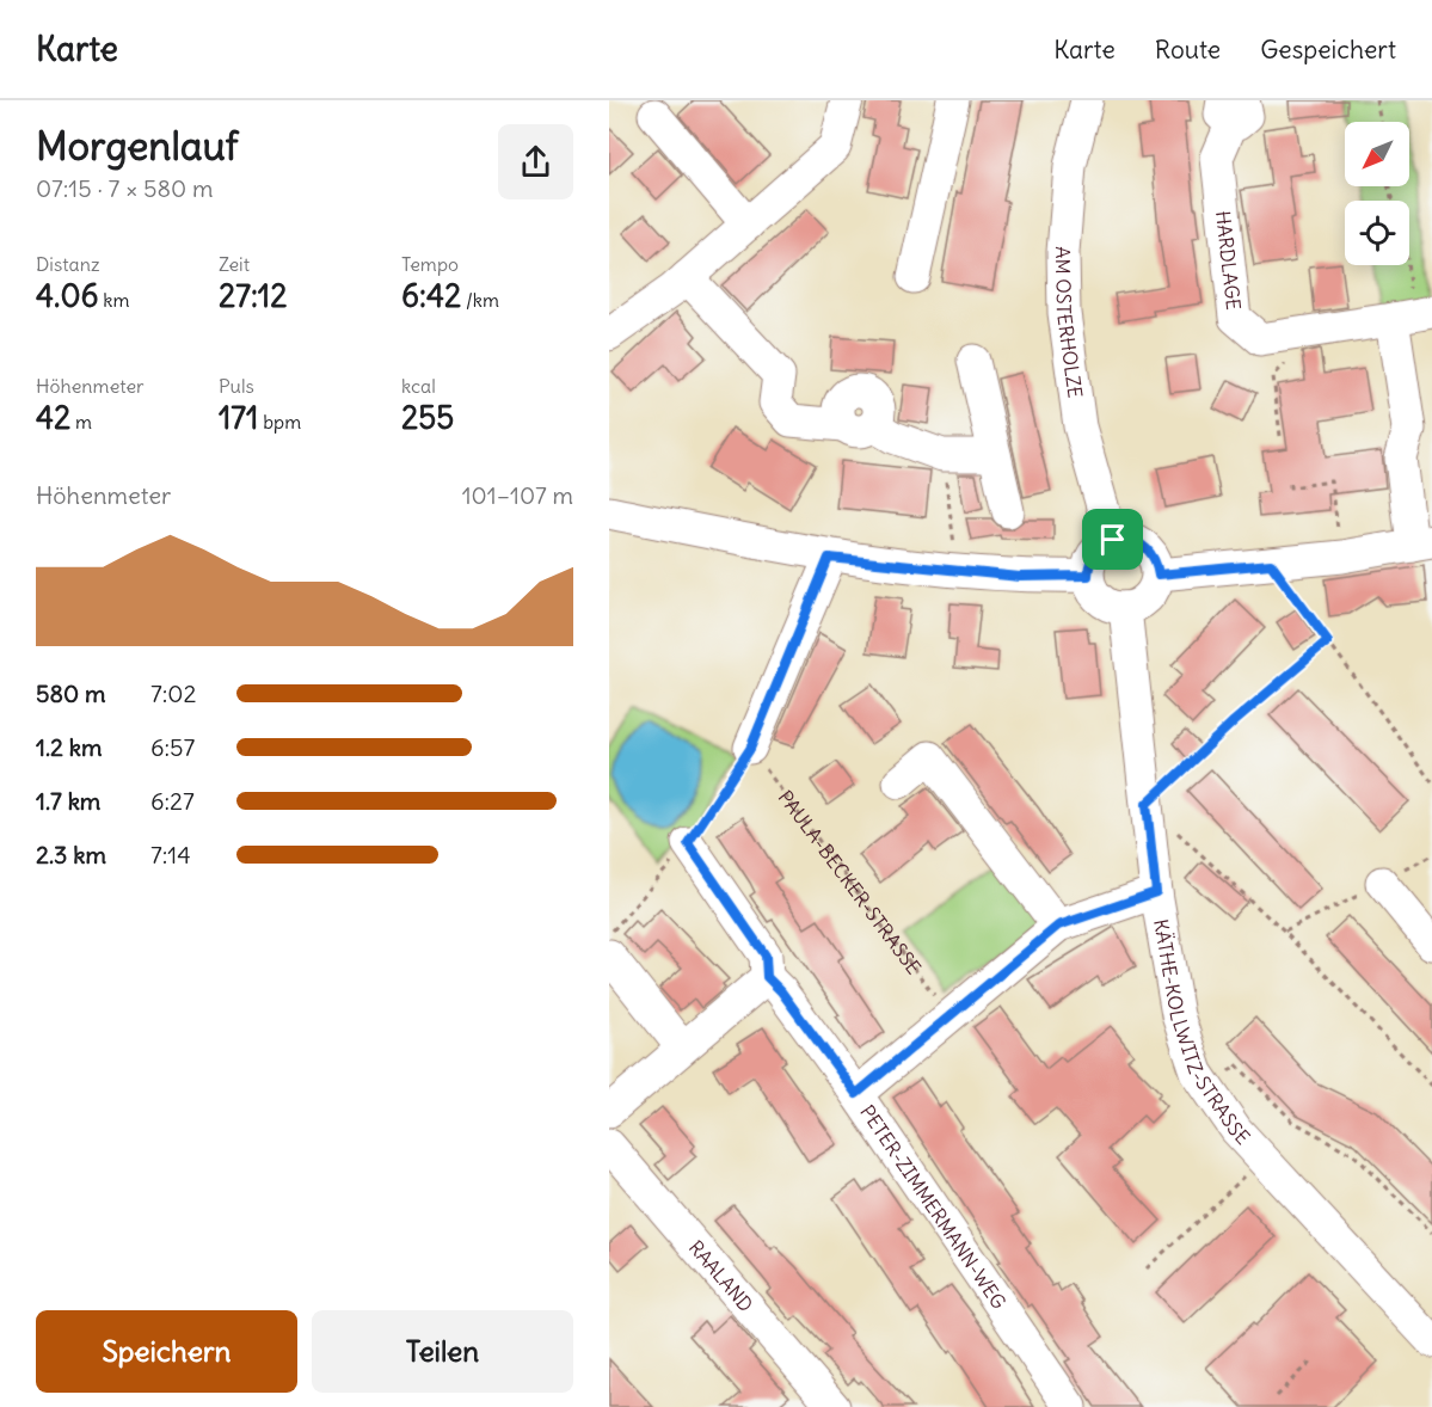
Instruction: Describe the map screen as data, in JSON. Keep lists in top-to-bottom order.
{
  "streets": {
    "street": [
      "HARDLAGE",
      "AM OSTERHOLZE",
      "KÄTHE-KOLLWITZ-STRASSE",
      "PETER-ZIMMERMANN-WEG",
      "RAALAND"
    ],
    "path": ["PAULA-BECKER-STRASSE"]
  },
  "crossings": [
    ["AM OSTERHOLZE", "KÄTHE-KOLLWITZ-STRASSE"]
  ],
  "north": "bottom left",
  "page": {
    "header": "Karte",
    "nav": ["Karte", "Route", "Gespeichert"],
    "heading": ["Morgenlauf", "07:15 · 7 × 580 m"],
    "stats": [
      ["Distanz", "4.06 km"],
      ["Zeit", "27:12"],
      ["Tempo", "6:42 /km"],
      ["Höhenmeter", "42 m"],
      ["Puls", "171 bpm"],
      ["kcal", "255"]
    ],
    "chart": ["Höhenmeter", "101–107 m"],
    "list": [
      {
        "name": "580 m",
        "note": "7:02"
      },
      {
        "name": "1.2 km",
        "note": "6:57"
      },
      {
        "name": "1.7 km",
        "note": "6:27"
      },
      {
        "name": "2.3 km",
        "note": "7:14"
      }
    ],
    "buttons": ["Speichern", "Teilen"]
  }
}
